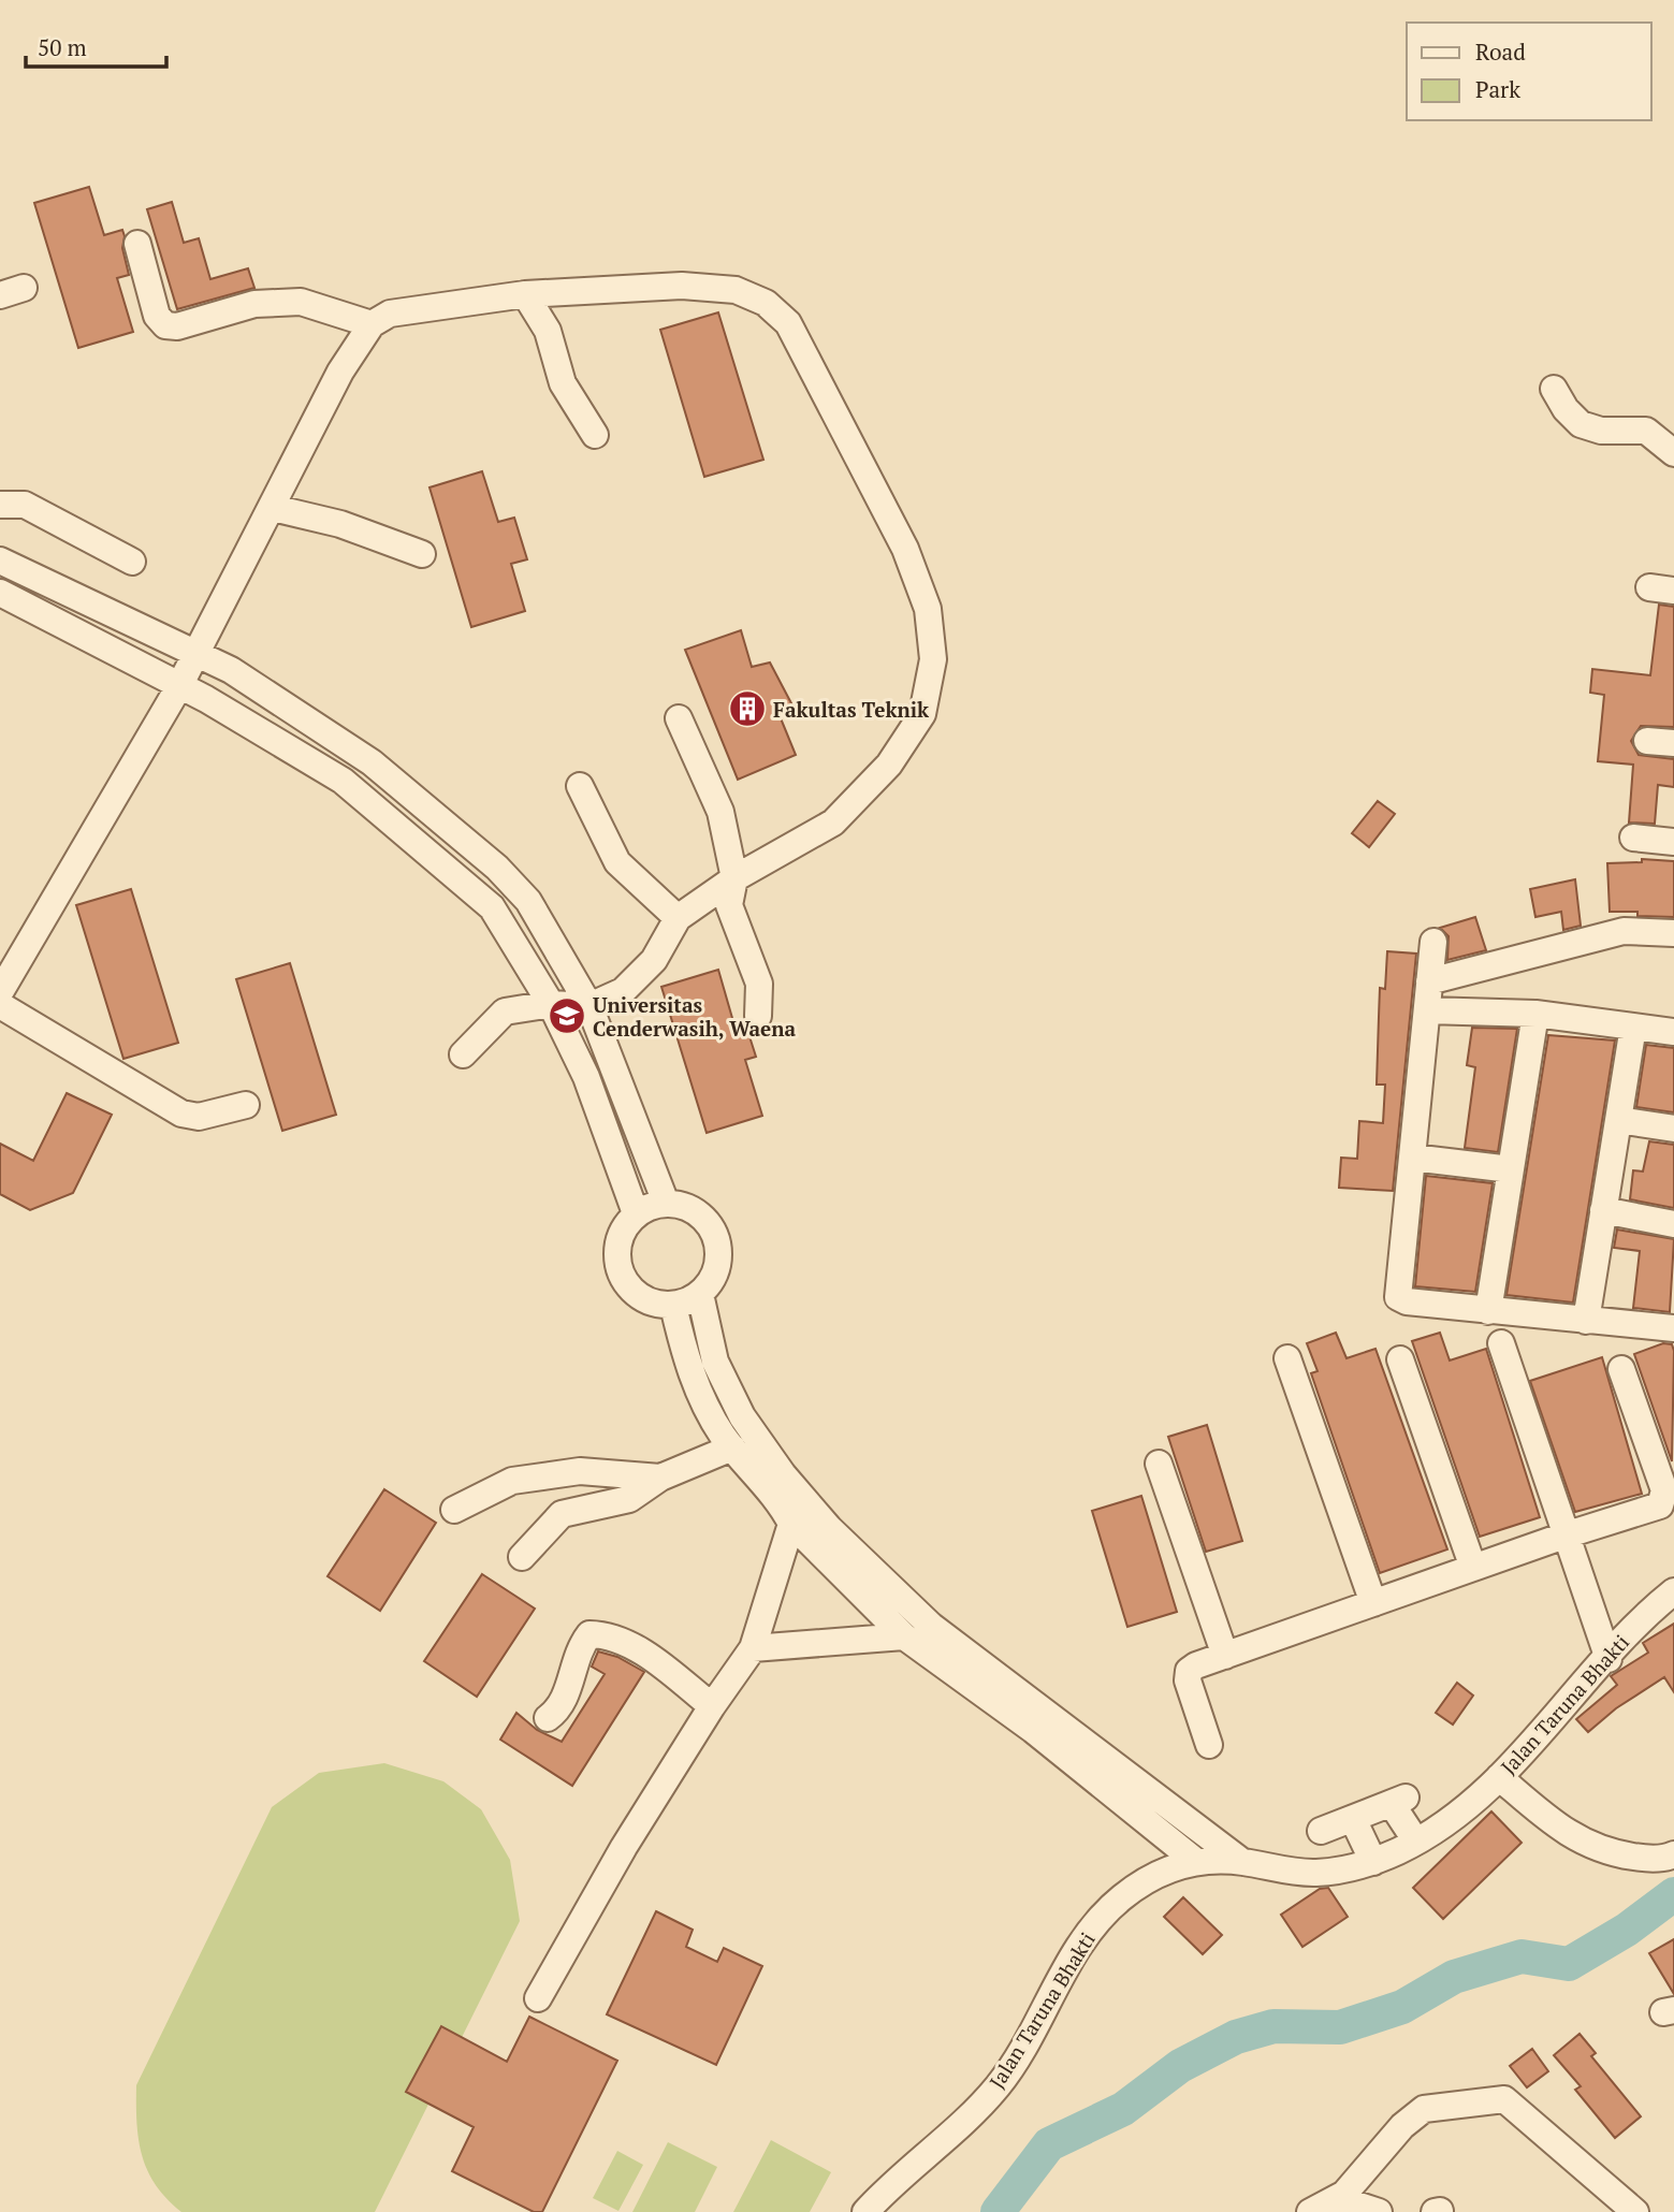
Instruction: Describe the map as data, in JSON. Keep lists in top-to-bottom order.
{
  "streets": {
    "street": ["Jalan Taruna Bhakti"]
  },
  "places": {
    "building": ["Fakultas Teknik"],
    "school or university": ["Universitas Cenderwasih, Waena"]
  },
  "legend": ["Road", "Park"],
  "scale_bar": "50 m"
}
